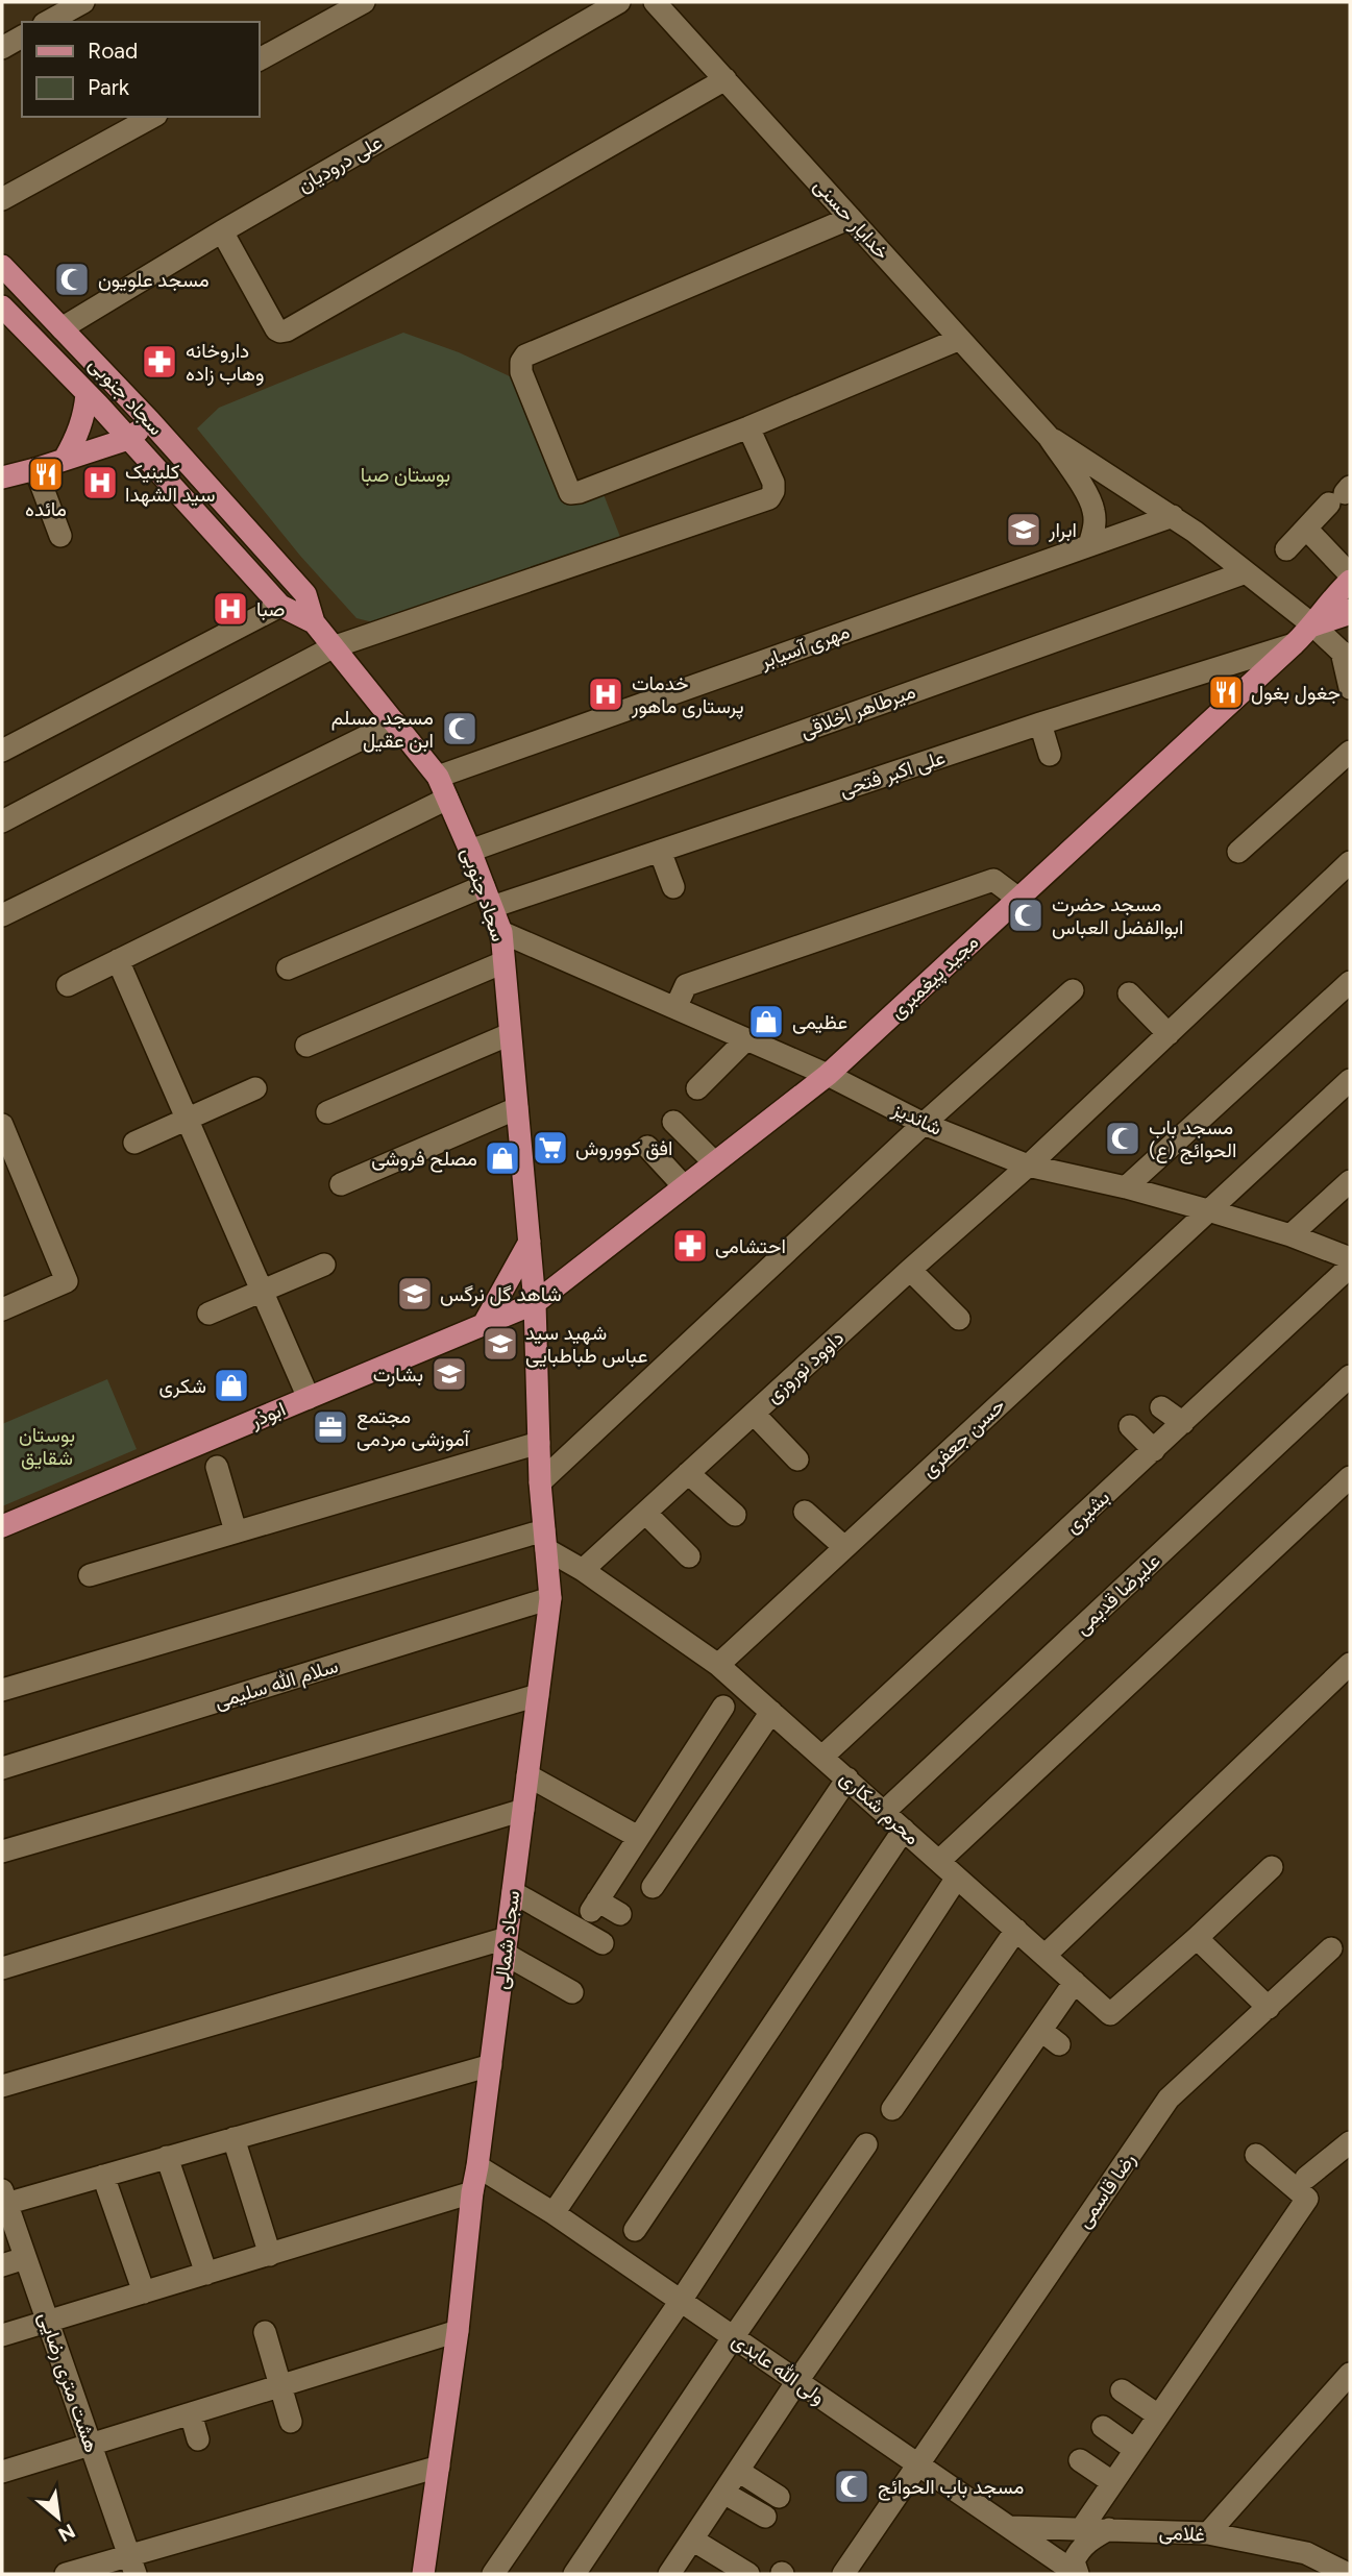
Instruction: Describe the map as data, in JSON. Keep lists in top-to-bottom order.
{
  "streets": {
    "main road": [
      "سجاد جنوبی",
      "مجید پیغمبری",
      "ابوذر",
      "سجاد شمالی"
    ],
    "street": [
      "علی درودیان",
      "خدایار حسنی",
      "مهری آسیابر",
      "میرطاهر اخلاقی",
      "علی اکبر فتحی",
      "شاندیز",
      "داوود نوروزی",
      "حسن جعفری",
      "بشیری",
      "علیرضا قدیمی",
      "سلام الله سلیمی",
      "محرم شکاری",
      "رضا قاسمی",
      "ولی الله عابدی",
      "هشت متری رضایی",
      "غلامی"
    ]
  },
  "crossings": [
    ["علی درودیان", "سجاد جنوبی"],
    ["خدایار حسنی", "مهری آسیابر"],
    ["خدایار حسنی", "میرطاهر اخلاقی"],
    ["خدایار حسنی", "مجید پیغمبری"],
    ["سجاد جنوبی", "مهری آسیابر"],
    ["سجاد جنوبی", "میرطاهر اخلاقی"],
    ["سجاد جنوبی", "علی اکبر فتحی"],
    ["سجاد جنوبی", "مجید پیغمبری"],
    ["سجاد جنوبی", "شاندیز"],
    ["سجاد جنوبی", "ابوذر"],
    ["سجاد جنوبی", "سجاد شمالی"],
    ["علی اکبر فتحی", "مجید پیغمبری"],
    ["مجید پیغمبری", "شاندیز"],
    ["مجید پیغمبری", "ابوذر"],
    ["مجید پیغمبری", "سجاد شمالی"],
    ["شاندیز", "داوود نوروزی"],
    ["شاندیز", "حسن جعفری"],
    ["داوود نوروزی", "محرم شکاری"],
    ["ابوذر", "سجاد شمالی"],
    ["حسن جعفری", "محرم شکاری"],
    ["بشیری", "محرم شکاری"],
    ["علیرضا قدیمی", "محرم شکاری"],
    ["سلام الله سلیمی", "سجاد شمالی"],
    ["محرم شکاری", "سجاد شمالی"],
    ["سجاد شمالی", "ولی الله عابدی"],
    ["رضا قاسمی", "ولی الله عابدی"],
    ["ولی الله عابدی", "غلامی"]
  ],
  "parks": ["بوستان صبا", "بوستان شقایق"],
  "places": {
    "mosque": [
      "مسجد علویون",
      "مسجد مسلم ابن عقیل",
      "مسجد حضرت ابوالفضل العباس",
      "مسجد باب الحوائج (ع)",
      "مسجد باب الحوائج"
    ],
    "pharmacy": ["داروخانه وهاب زاده", "احتشامی"],
    "restaurant": ["مائده", "جغول بغول"],
    "hospital": ["کلینیک سید الشهدا", "صبا", "خدمات پرستاری ماهور"],
    "school or university": [
      "ابرار",
      "شاهد گل نرگس",
      "شهید سید عباس طباطبایی",
      "بشارت"
    ],
    "shop": ["عظیمی", "مصلح فروشی", "شکری"],
    "supermarket": ["افق کووروش"],
    "office": ["مجتمع آموزشی مردمی"]
  },
  "legend": ["Road", "Park"],
  "north": "bottom right"
}
